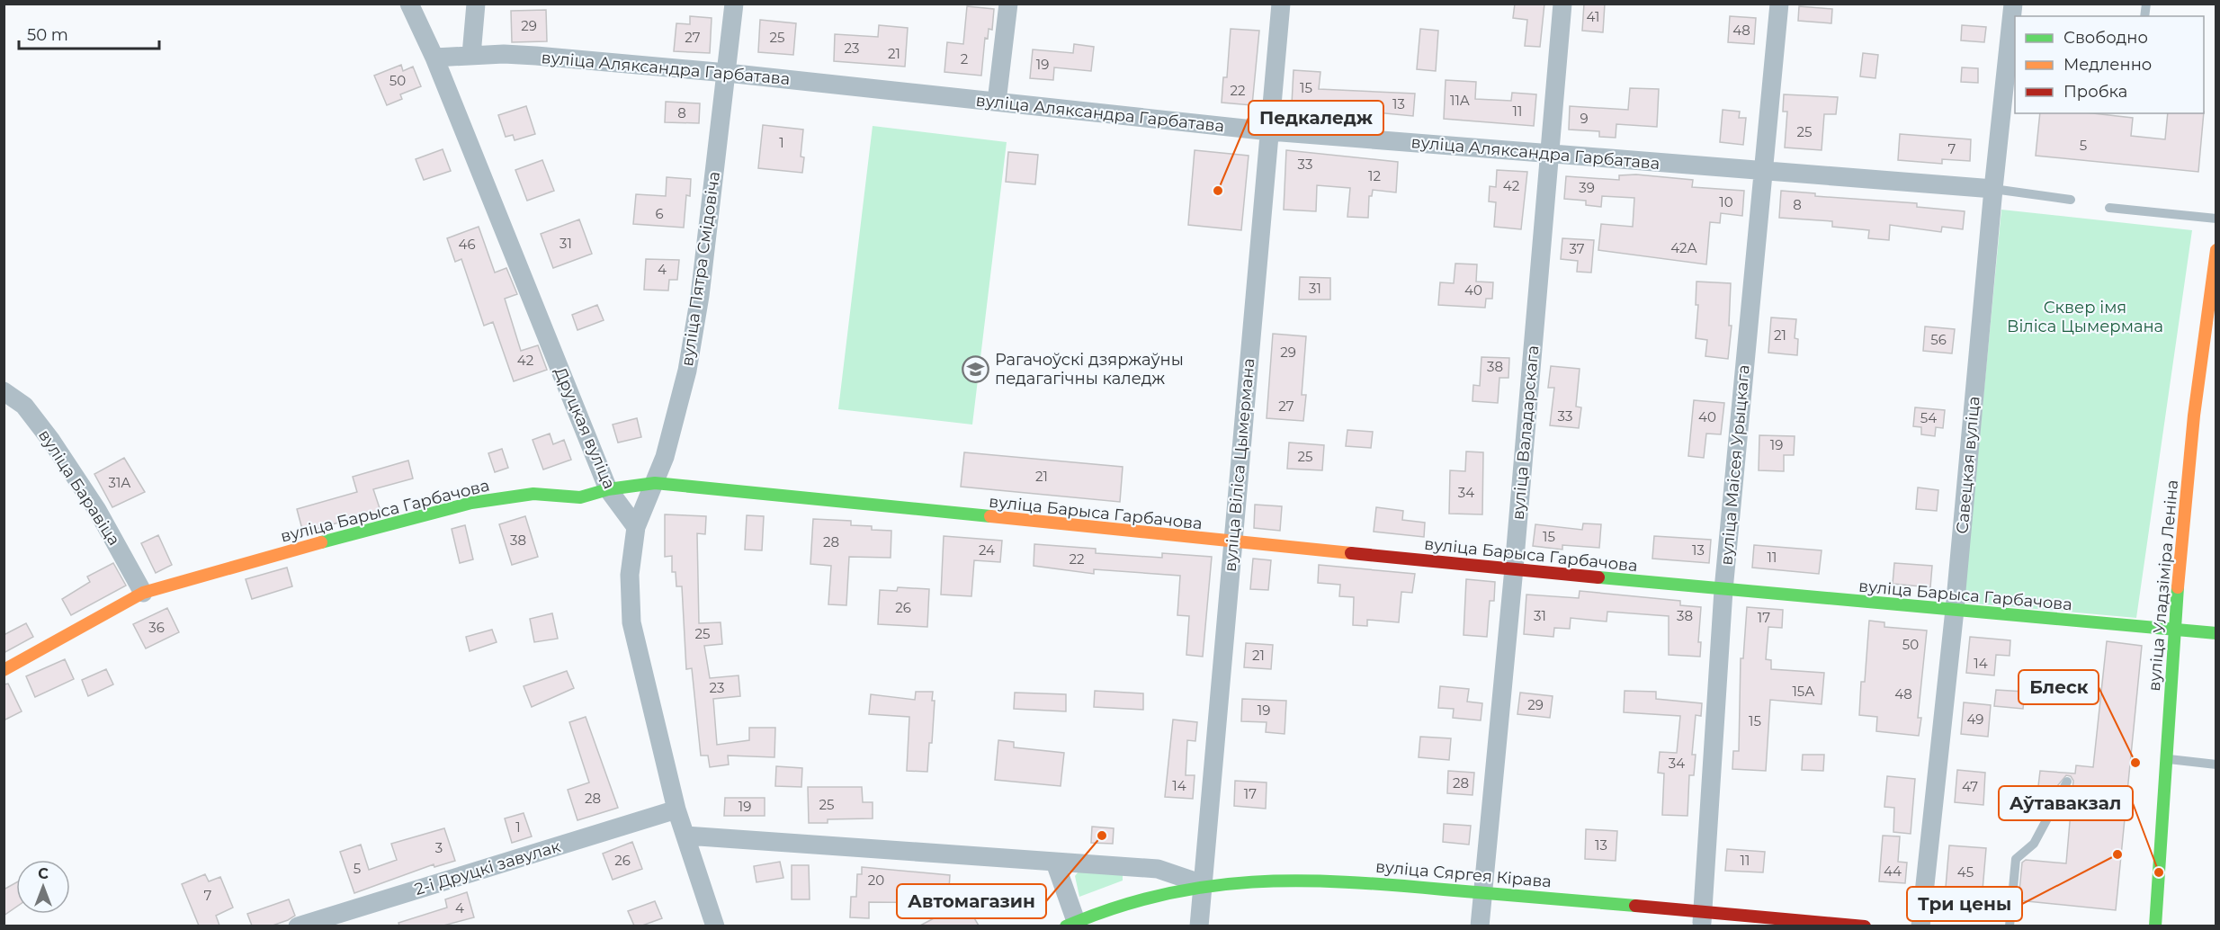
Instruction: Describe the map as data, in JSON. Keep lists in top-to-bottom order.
{
  "streets": {
    "street": [
      "вуліца Аляксандра Гарбатава",
      "вуліца Пятра Смідовіча",
      "Друцкая вуліца",
      "вуліца Валадарскага",
      "вуліца Віліса Цымермана",
      "вуліца Маісея Урыцкага",
      "Савецкая вуліца",
      "вуліца Баравіца",
      "вуліца Барыса Гарбачова",
      "вуліца Уладзіміра Леніна",
      "2-і Друцкі завулак",
      "вуліца Сяргея Кірава"
    ]
  },
  "crossings": [
    ["вуліца Аляксандра Гарбатава", "вуліца Пятра Смідовіча"],
    ["вуліца Аляксандра Гарбатава", "Друцкая вуліца"],
    ["вуліца Аляксандра Гарбатава", "вуліца Валадарскага"],
    ["вуліца Аляксандра Гарбатава", "вуліца Віліса Цымермана"],
    ["вуліца Аляксандра Гарбатава", "вуліца Маісея Урыцкага"],
    ["вуліца Аляксандра Гарбатава", "Савецкая вуліца"],
    ["вуліца Пятра Смідовіча", "Друцкая вуліца"],
    ["вуліца Пятра Смідовіча", "вуліца Барыса Гарбачова"],
    ["Друцкая вуліца", "вуліца Барыса Гарбачова"],
    ["вуліца Валадарскага", "вуліца Барыса Гарбачова"],
    ["вуліца Валадарскага", "вуліца Сяргея Кірава"],
    ["вуліца Віліса Цымермана", "вуліца Барыса Гарбачова"],
    ["вуліца Віліса Цымермана", "вуліца Сяргея Кірава"],
    ["вуліца Маісея Урыцкага", "вуліца Барыса Гарбачова"],
    ["вуліца Маісея Урыцкага", "вуліца Сяргея Кірава"],
    ["Савецкая вуліца", "вуліца Барыса Гарбачова"],
    ["вуліца Баравіца", "вуліца Барыса Гарбачова"],
    ["вуліца Барыса Гарбачова", "вуліца Уладзіміра Леніна"]
  ],
  "parks": ["Сквер імя Віліса Цымермана"],
  "places": {
    "other": [
      "Педкаледж",
      "Блеск",
      "Автомагазин",
      "Три цены",
      "Аўтавакзал"
    ],
    "school or university": ["Рагачоўскі дзяржаўны педагагічны каледж"]
  },
  "house_numbers": [
    "41",
    "29",
    "48",
    "27",
    "25",
    "23",
    "21",
    "2",
    "19",
    "50",
    "15",
    "22",
    "11А",
    "13",
    "11",
    "8",
    "9",
    "25",
    "1",
    "5",
    "7",
    "33",
    "12",
    "42",
    "39",
    "10",
    "8",
    "6",
    "31",
    "46",
    "42А",
    "37",
    "4",
    "31",
    "40",
    "21",
    "56",
    "29",
    "42",
    "38",
    "27",
    "33",
    "40",
    "54",
    "19",
    "25",
    "21",
    "31А",
    "34",
    "15",
    "38",
    "28",
    "24",
    "13",
    "11",
    "22",
    "26",
    "31",
    "38",
    "17",
    "36",
    "25",
    "50",
    "21",
    "14",
    "23",
    "15А",
    "48",
    "29",
    "19",
    "49",
    "15",
    "34",
    "28",
    "14",
    "47",
    "17",
    "28",
    "25",
    "19",
    "1",
    "13",
    "3",
    "26",
    "11",
    "5",
    "44",
    "45",
    "20",
    "7",
    "4"
  ],
  "legend": ["Свободно", "Медленно", "Пробка"],
  "scale_bar": "50 m",
  "north": "top"
}
